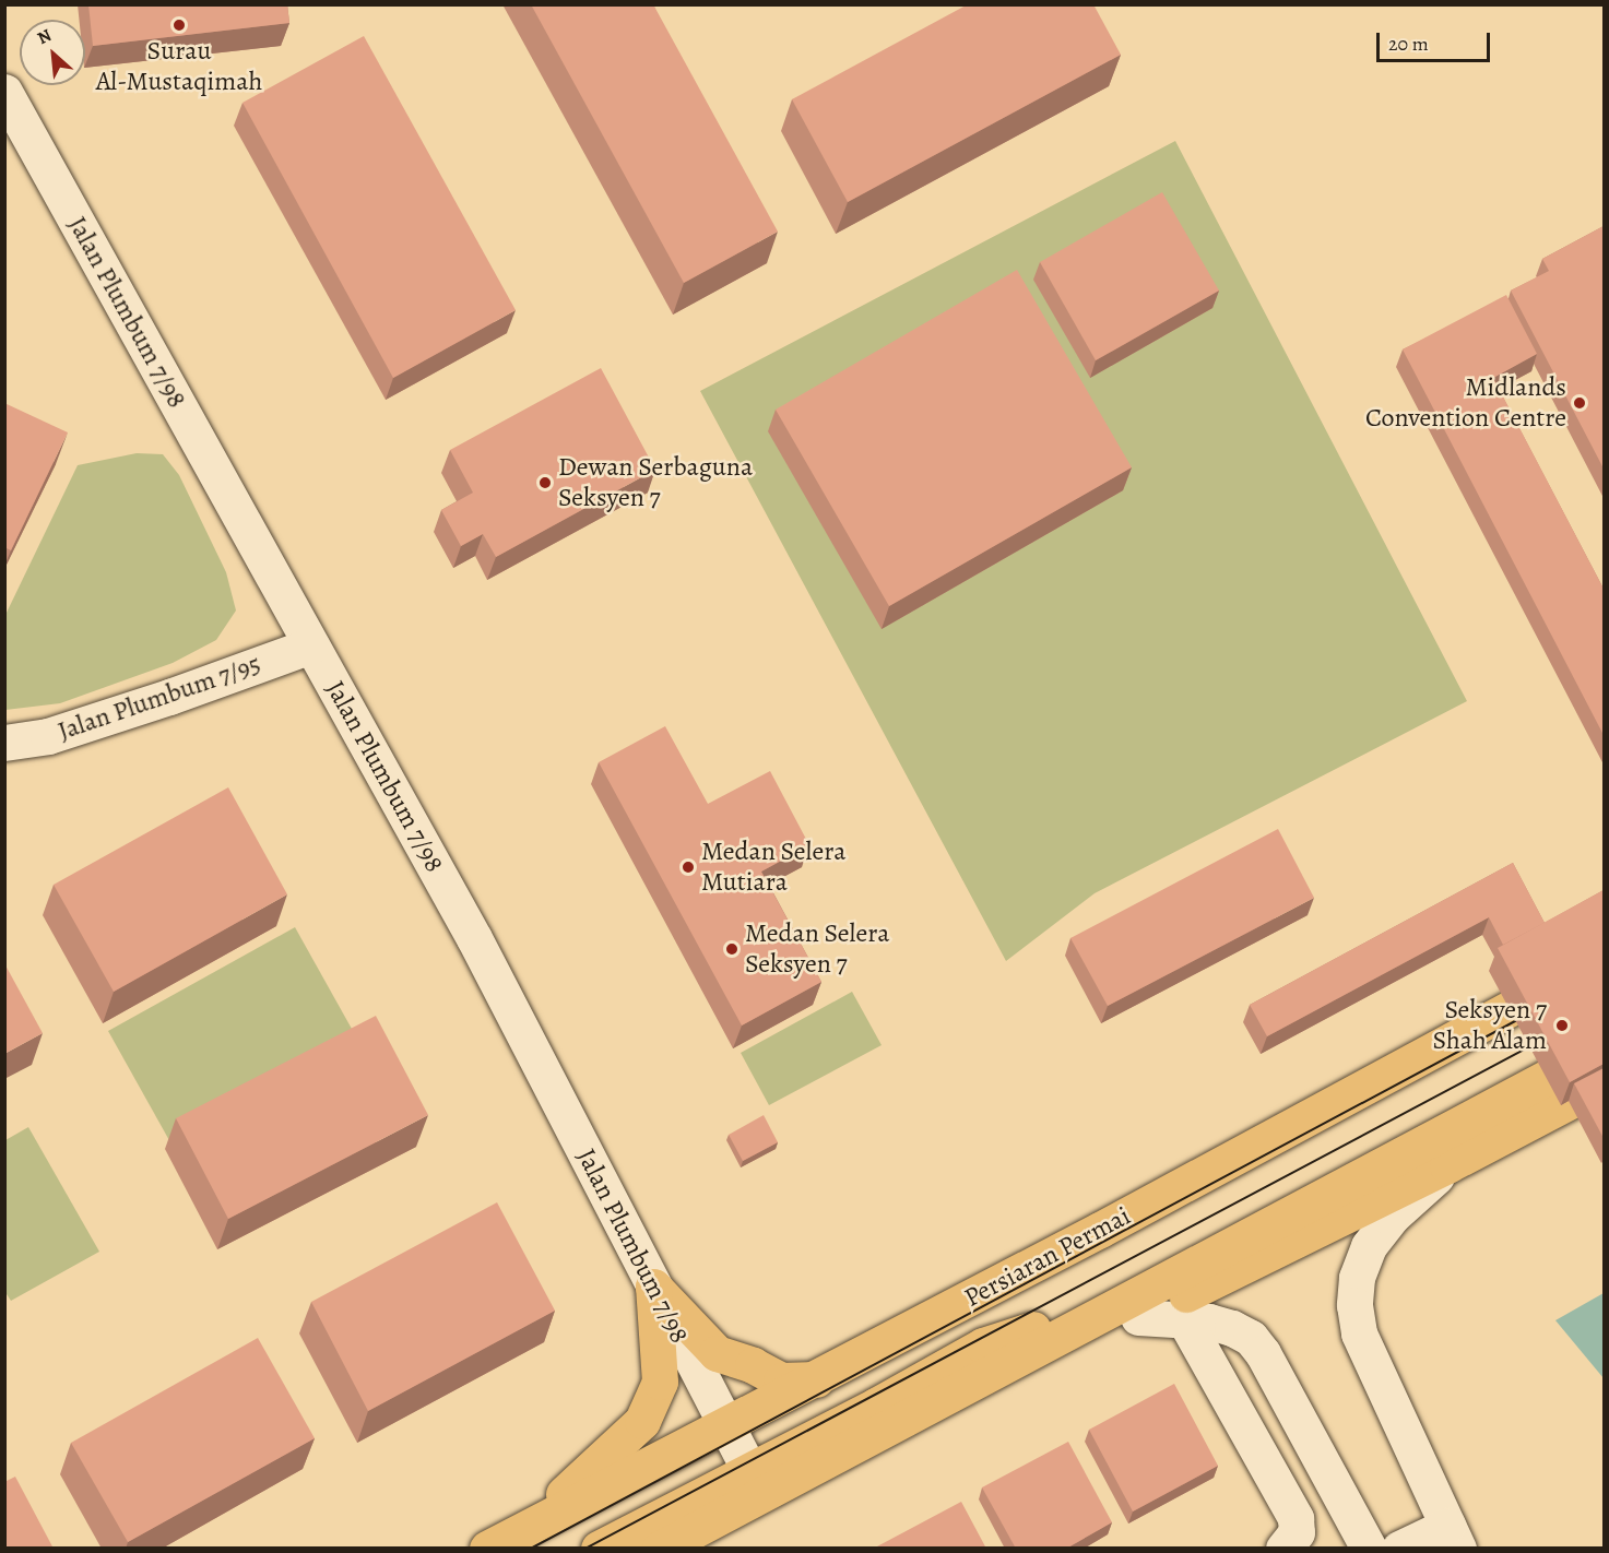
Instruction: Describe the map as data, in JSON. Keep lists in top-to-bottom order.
{
  "streets": {
    "main road": ["Persiaran Permai"],
    "street": ["Jalan Plumbum 7/98", "Jalan Plumbum 7/95"]
  },
  "crossings": [
    ["Jalan Plumbum 7/98", "Jalan Plumbum 7/95"],
    ["Jalan Plumbum 7/98", "Persiaran Permai"]
  ],
  "places": [
    "Surau Al-Mustaqimah",
    "Midlands Convention Centre",
    "Dewan Serbaguna Seksyen 7",
    "Medan Selera Mutiara",
    "Medan Selera Seksyen 7",
    "Seksyen 7 Shah Alam"
  ],
  "scale_bar": "20 m",
  "north": "top left"
}
